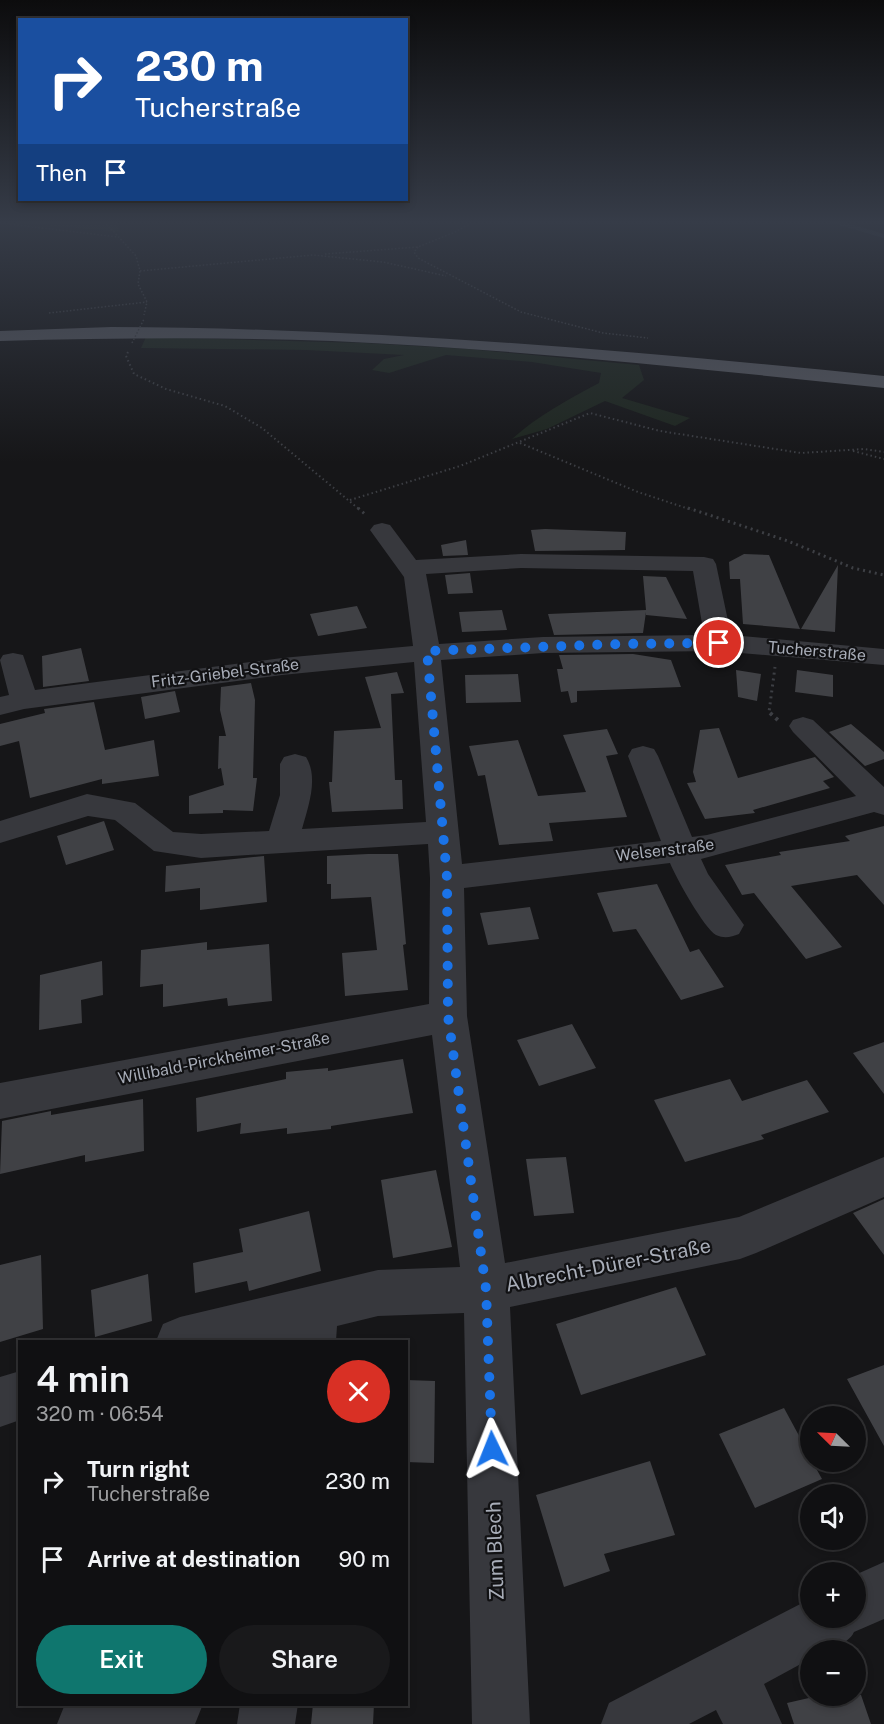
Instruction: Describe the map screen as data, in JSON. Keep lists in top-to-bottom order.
{
  "streets": {
    "street": [
      "Tucherstraße",
      "Fritz-Griebel-Straße",
      "Welserstraße",
      "Willibald-Pirckheimer-Straße",
      "Albrecht-Dürer-Straße",
      "Zum Blech"
    ]
  },
  "crossings": [
    ["Tucherstraße", "Fritz-Griebel-Straße"],
    ["Tucherstraße", "Zum Blech"],
    ["Fritz-Griebel-Straße", "Zum Blech"],
    ["Welserstraße", "Zum Blech"],
    ["Willibald-Pirckheimer-Straße", "Zum Blech"],
    ["Albrecht-Dürer-Straße", "Zum Blech"]
  ],
  "north": "top left",
  "page": {
    "turn": ["230 m", "Tucherstraße"],
    "then": "Then",
    "heading": ["4 min", "320 m · 06:54"],
    "map_buttons": ["+", "−"],
    "list": [
      {
        "name": "Turn right",
        "note": "Tucherstraße",
        "value": "230 m"
      },
      {
        "name": "Arrive at destination",
        "value": "90 m"
      }
    ],
    "buttons": ["Exit", "Share"]
  }
}
